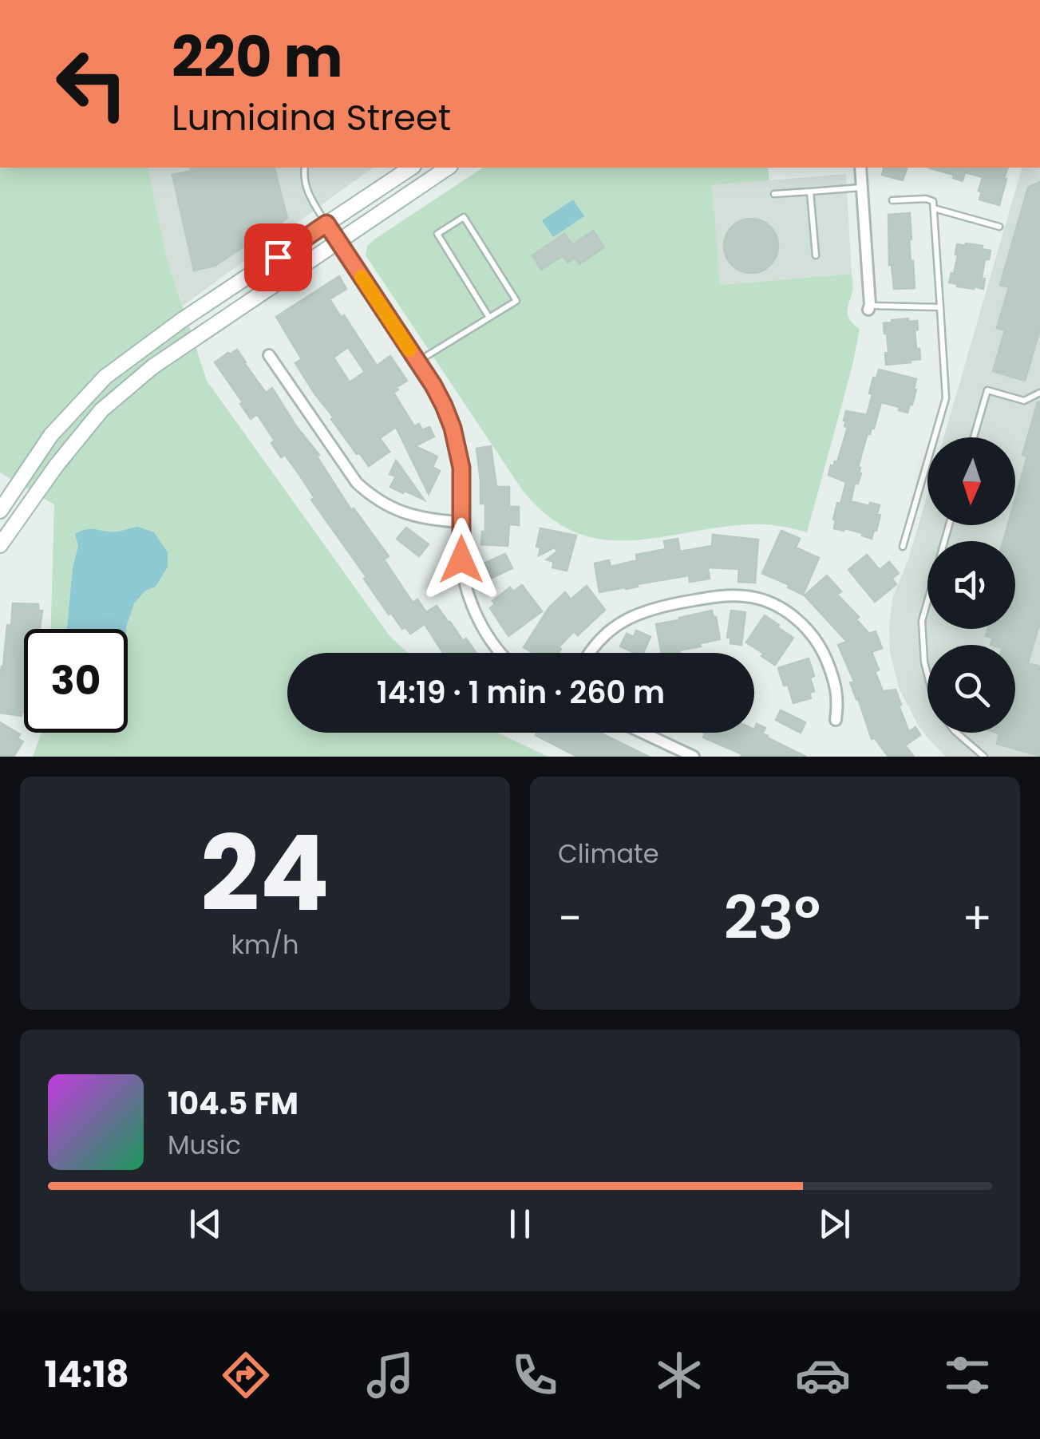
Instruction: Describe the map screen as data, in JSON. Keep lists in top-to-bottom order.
{
  "north": "bottom",
  "page": {
    "turn": ["220 m", "Lumiaina Street"],
    "limit": "30",
    "trip": "14:19 · 1 min · 260 m",
    "tile": [
      ["24", "km/h"],
      "Climate"
    ],
    "heat": ["−", "23°", "+"],
    "song": ["104.5 FM", "Music"],
    "tabs": "14:18"
  }
}
